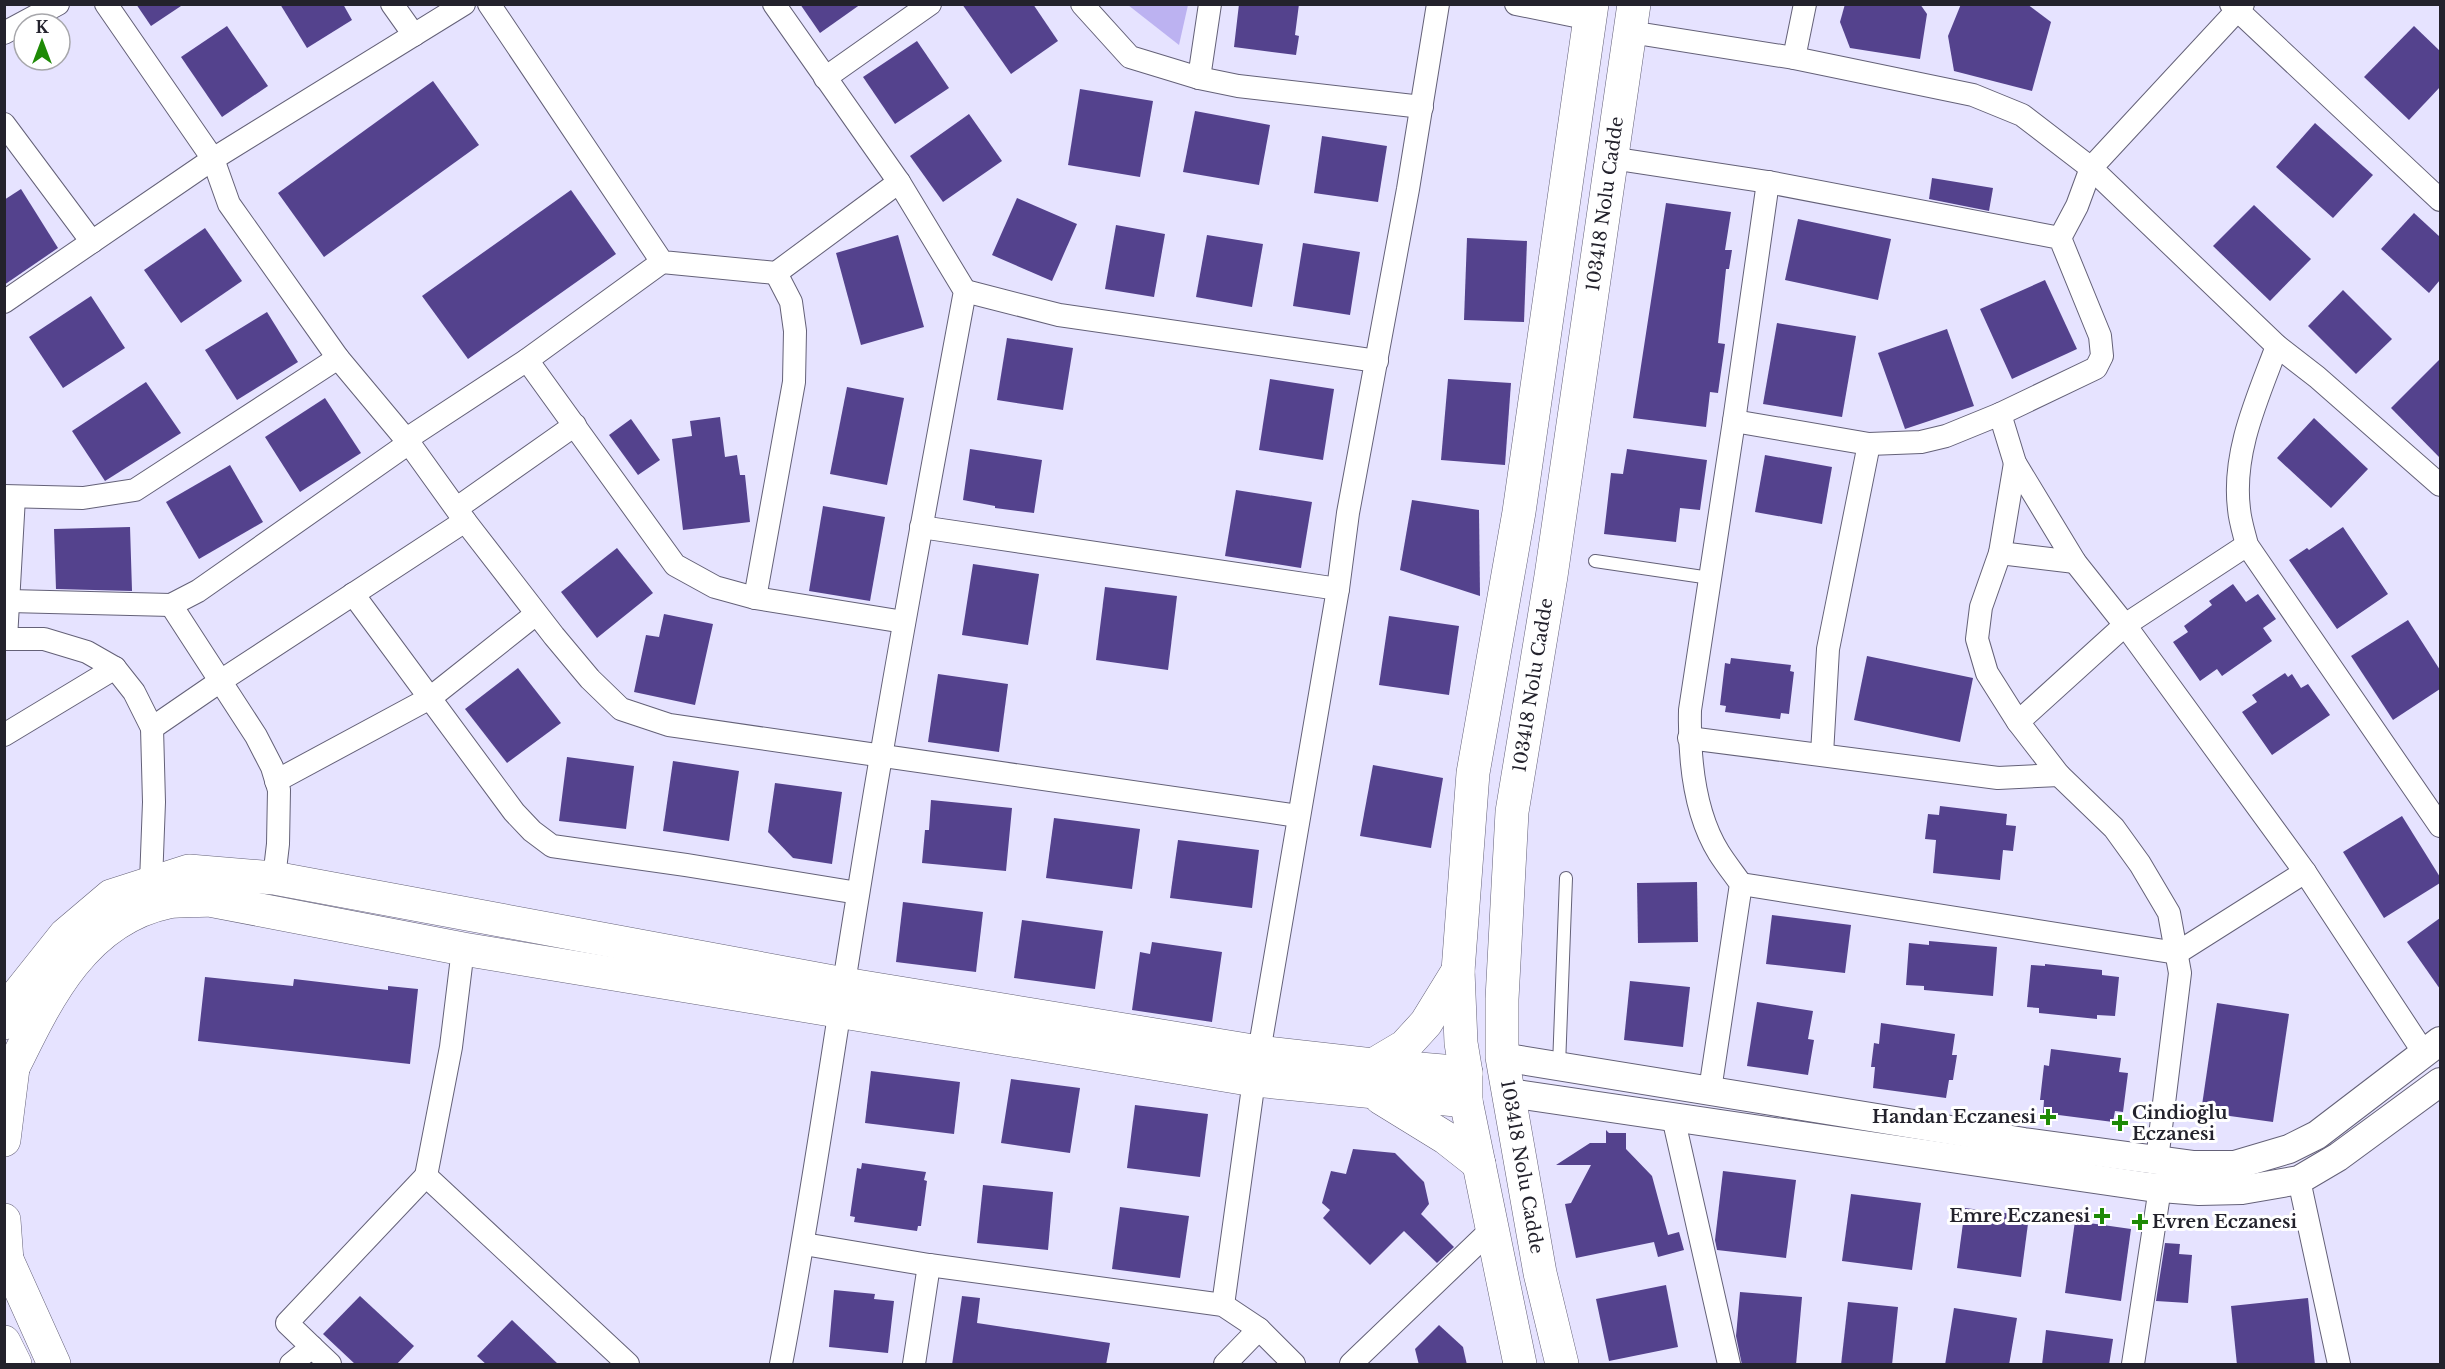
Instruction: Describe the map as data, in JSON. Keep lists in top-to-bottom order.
{
  "streets": {
    "main road": ["103418 Nolu Cadde"]
  },
  "places": {
    "health": [
      "Handan Eczanesi",
      "Cindioğlu Eczanesi",
      "Emre Eczanesi",
      "Evren Eczanesi"
    ]
  },
  "north": "top"
}
